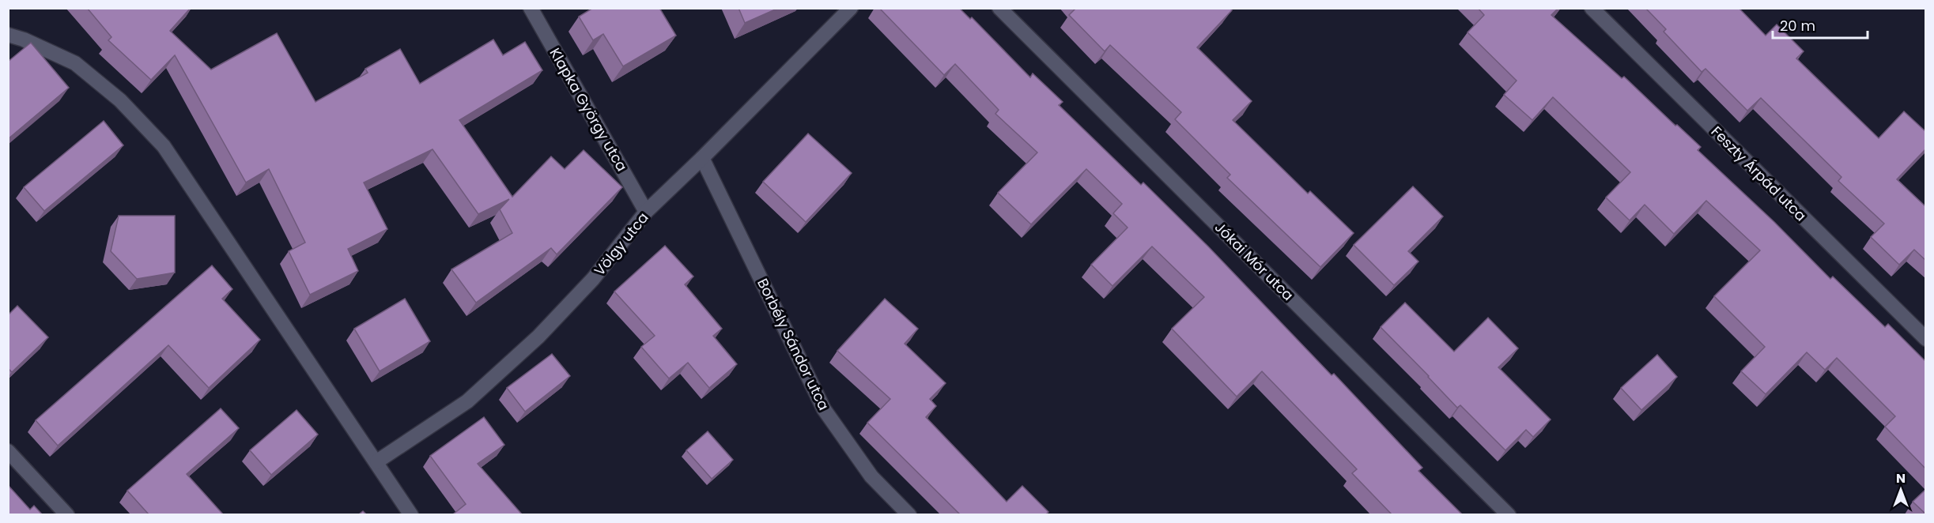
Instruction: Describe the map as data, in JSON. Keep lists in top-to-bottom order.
{
  "streets": {
    "street": [
      "Klapka György utca",
      "Feszty Árpád utca",
      "Völgy utca",
      "Jókai Mór utca",
      "Borbély Sándor utca"
    ]
  },
  "crossings": [
    ["Klapka György utca", "Völgy utca"],
    ["Völgy utca", "Borbély Sándor utca"]
  ],
  "scale_bar": "20 m",
  "north": "top"
}
